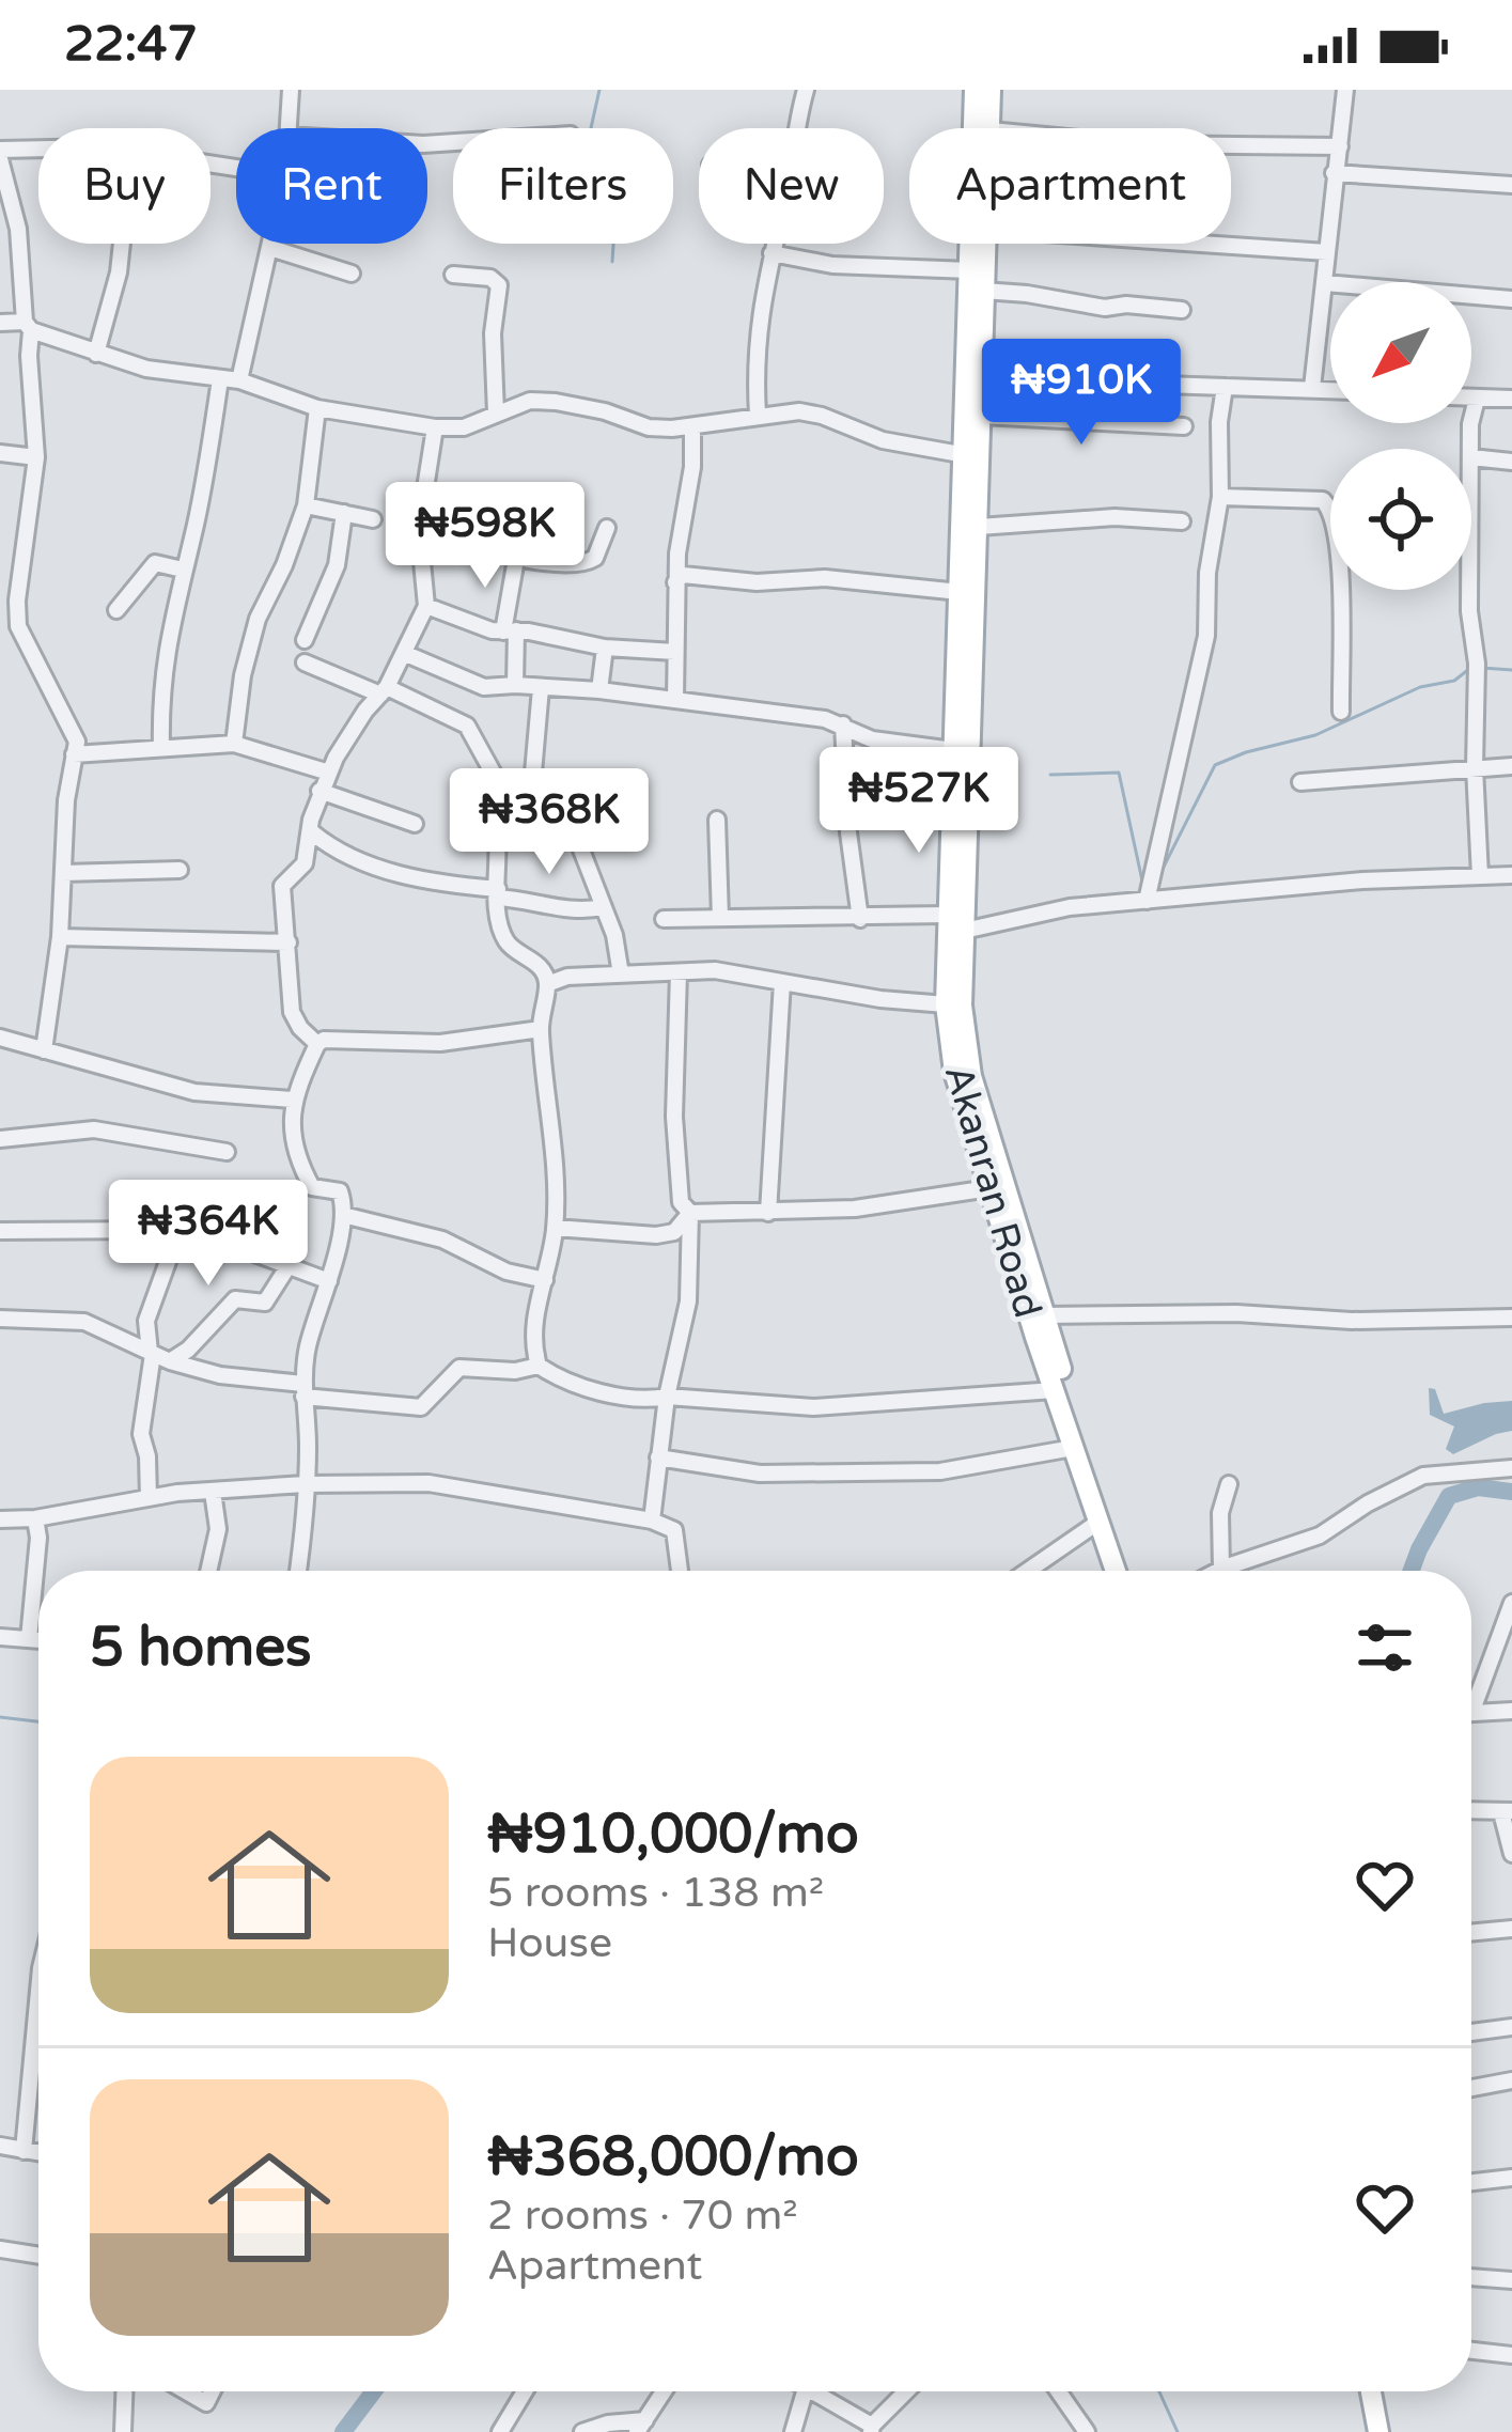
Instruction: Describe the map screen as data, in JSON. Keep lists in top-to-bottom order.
{
  "streets": {
    "main road": ["Akanran Road"]
  },
  "north": "bottom left",
  "page": {
    "status": "22:47",
    "chip": [
      "Buy",
      "Rent",
      "Filters",
      "New",
      "Apartment"
    ],
    "price": [
      "₦910K",
      "₦598K",
      "₦527K",
      "₦368K",
      "₦364K"
    ],
    "heading": "5 homes",
    "list": [
      {
        "name": "₦910,000/mo",
        "note": "5 rooms · 138 m² · House"
      },
      {
        "name": "₦368,000/mo",
        "note": "2 rooms · 70 m² · Apartment"
      }
    ]
  }
}
